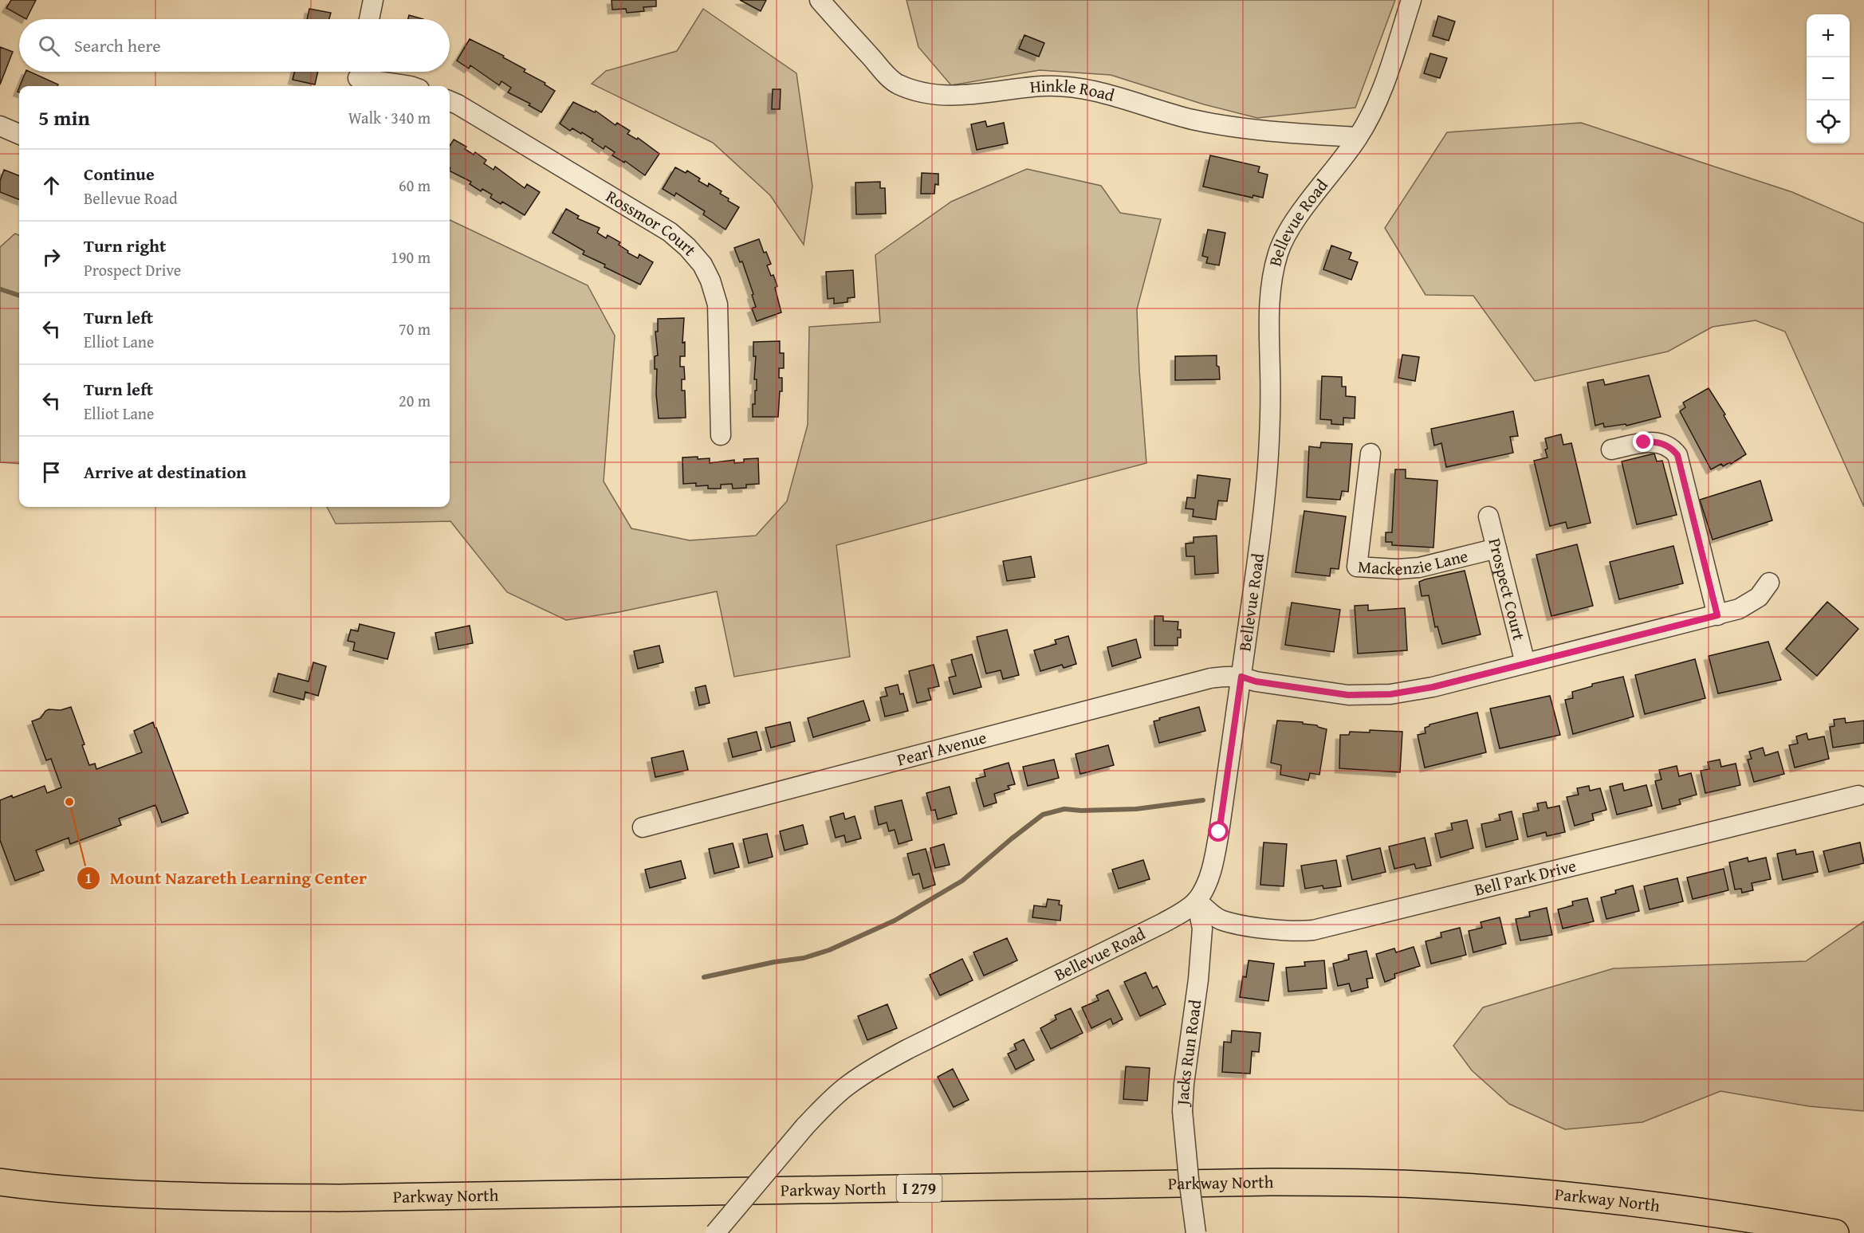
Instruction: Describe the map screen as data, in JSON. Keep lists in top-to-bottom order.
{
  "streets": {
    "highway": ["Parkway North", "I 279"],
    "street": [
      "Hinkle Road",
      "Rossmor Court",
      "Bellevue Road",
      "Mackenzie Lane",
      "Prospect Court",
      "Pearl Avenue",
      "Bell Park Drive",
      "Jacks Run Road"
    ]
  },
  "crossings": [
    ["Hinkle Road", "Bellevue Road"],
    ["Bellevue Road", "Pearl Avenue"],
    ["Bellevue Road", "Bell Park Drive"],
    ["Bellevue Road", "Jacks Run Road"],
    ["Mackenzie Lane", "Prospect Court"],
    ["Prospect Court", "Pearl Avenue"],
    ["Bell Park Drive", "Jacks Run Road"]
  ],
  "places": ["Mount Nazareth Learning Center"],
  "page": {
    "map_buttons": ["+", "−"],
    "search": "Search here",
    "heading": ["5 min", "Walk · 340 m"],
    "list": [
      ["Continue", "Bellevue Road", "60 m"],
      ["Turn right", "Prospect Drive", "190 m"],
      ["Turn left", "Elliot Lane", "70 m"],
      ["Turn left", "Elliot Lane", "20 m"],
      "Arrive at destination"
    ]
  }
}
